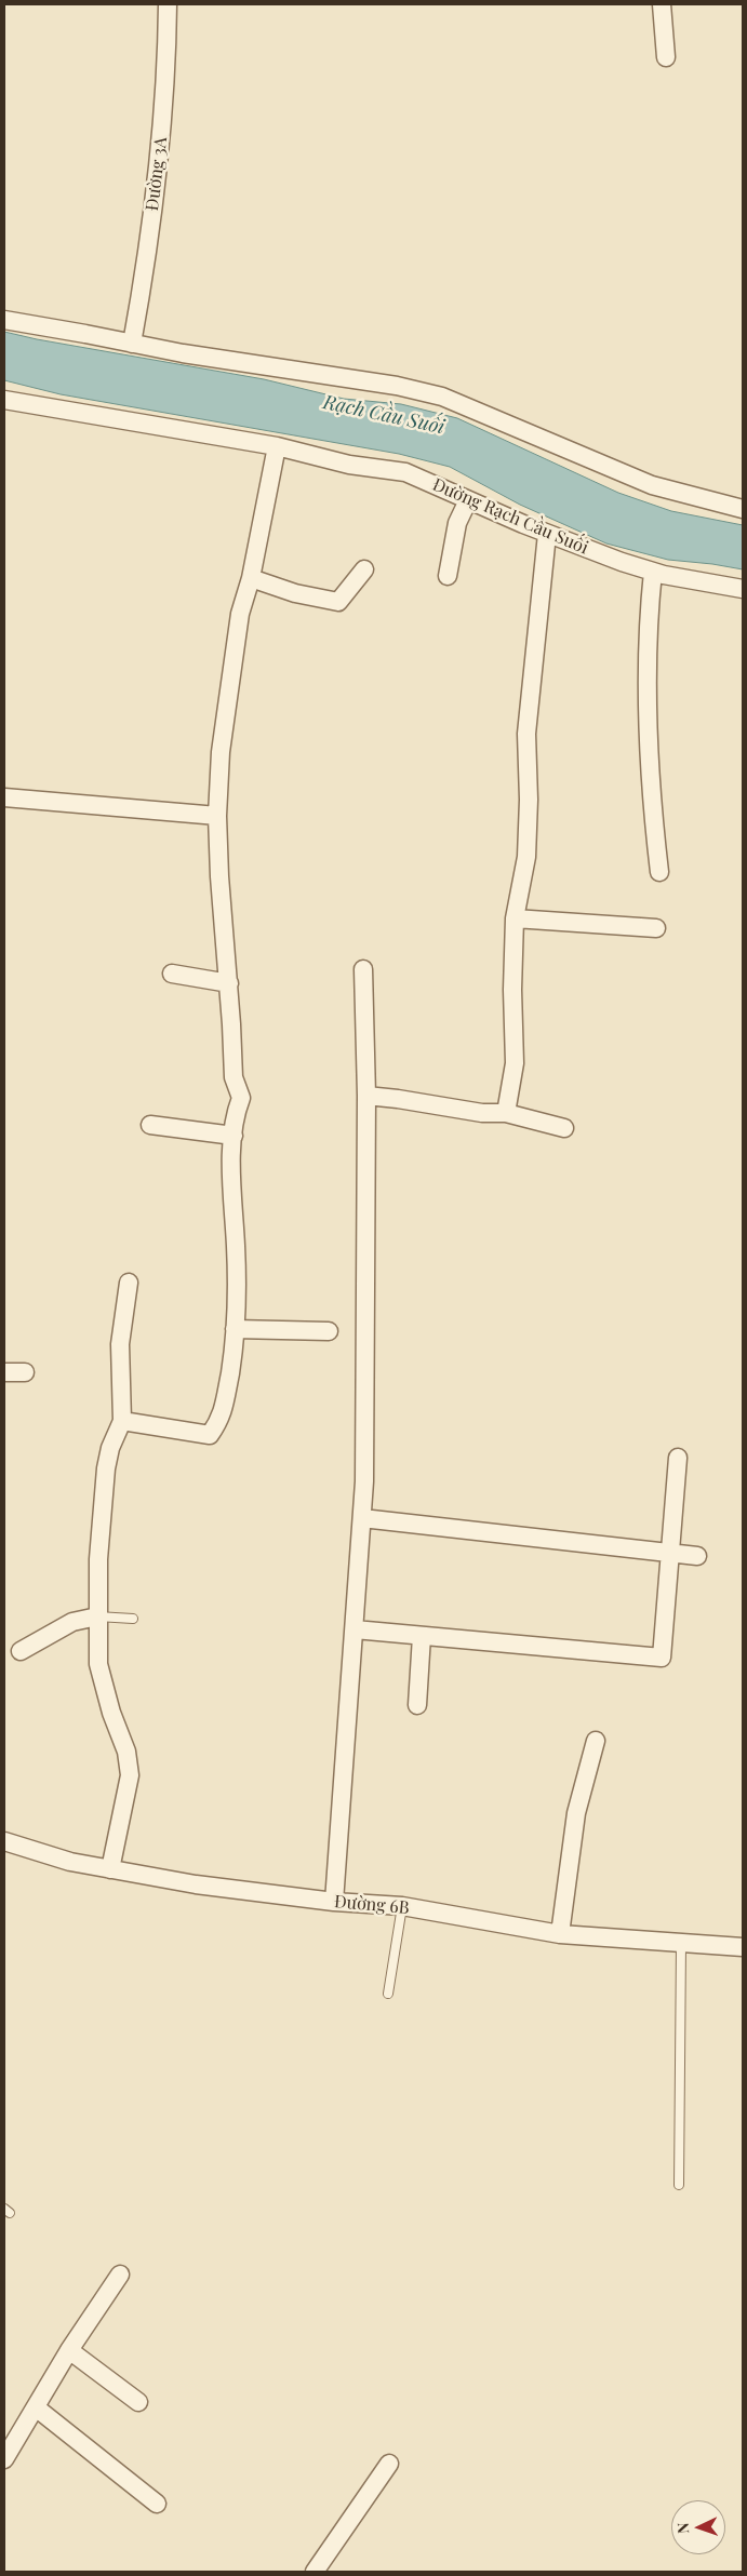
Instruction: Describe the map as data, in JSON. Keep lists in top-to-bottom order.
{
  "streets": {
    "street": ["Đường 3A", "Đường Rạch Cầu Suối", "Đường 6B"]
  },
  "water": ["Rạch Cầu Suối"],
  "north": "left"
}
